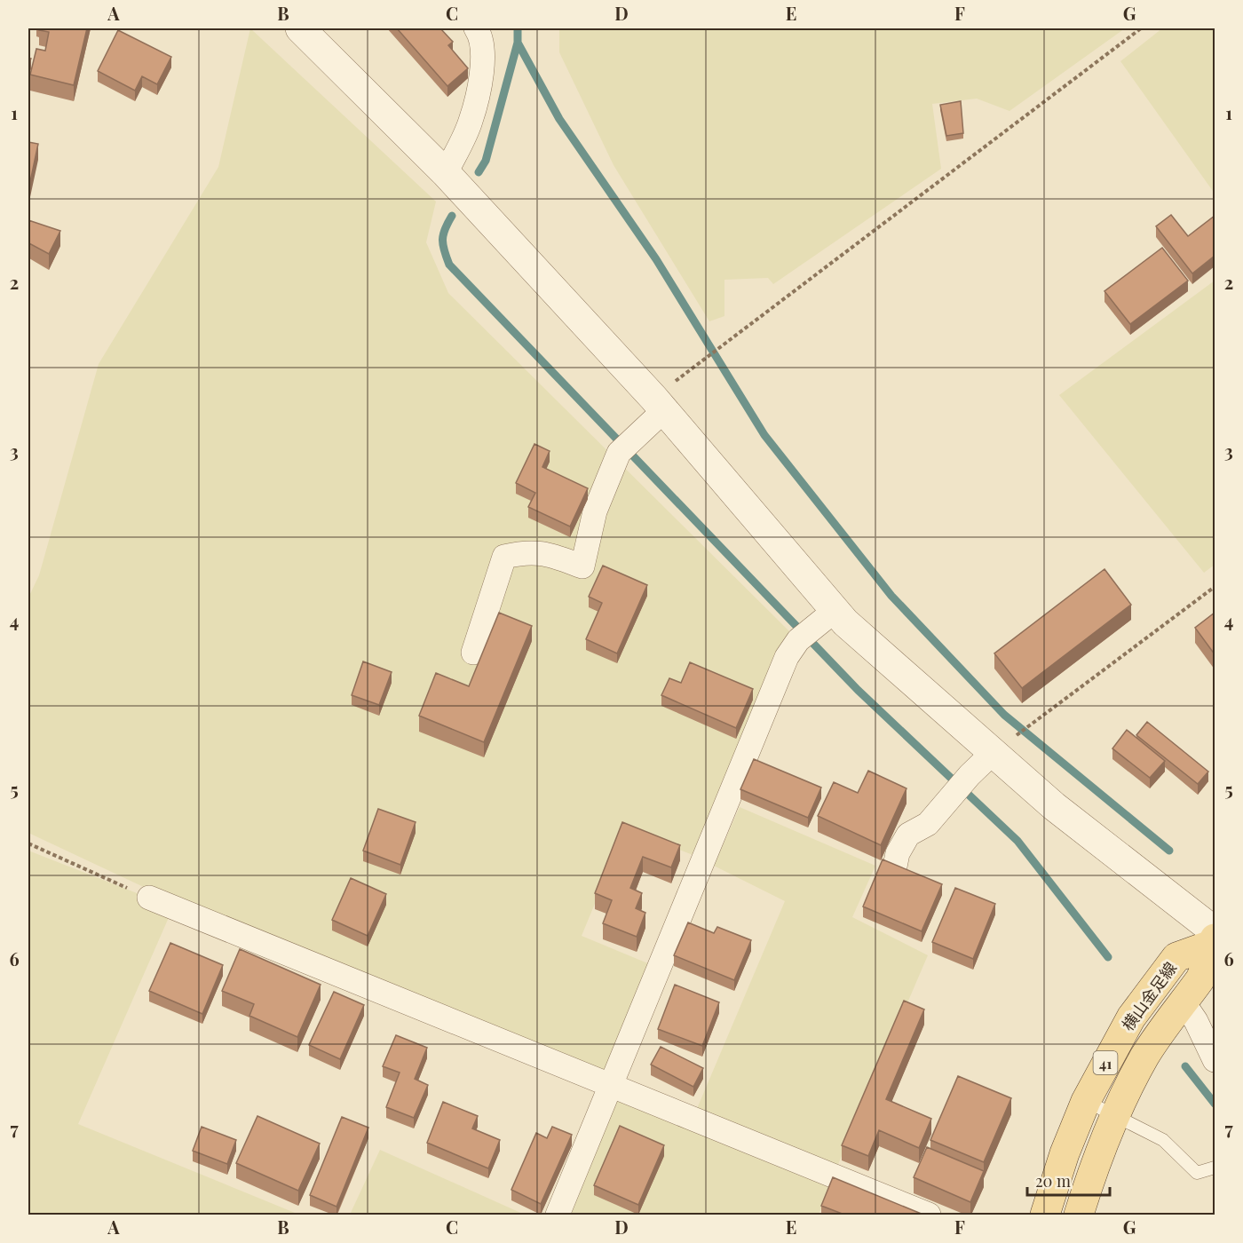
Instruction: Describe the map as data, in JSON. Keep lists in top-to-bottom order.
{
  "streets": {
    "main road": ["横山金足線", "41"]
  },
  "scale_bar": "20 m",
  "grid": {
    "columns": [
      "A",
      "B",
      "C",
      "D",
      "E",
      "F",
      "G"
    ],
    "rows": [
      "1",
      "2",
      "3",
      "4",
      "5",
      "6",
      "7"
    ]
  }
}
